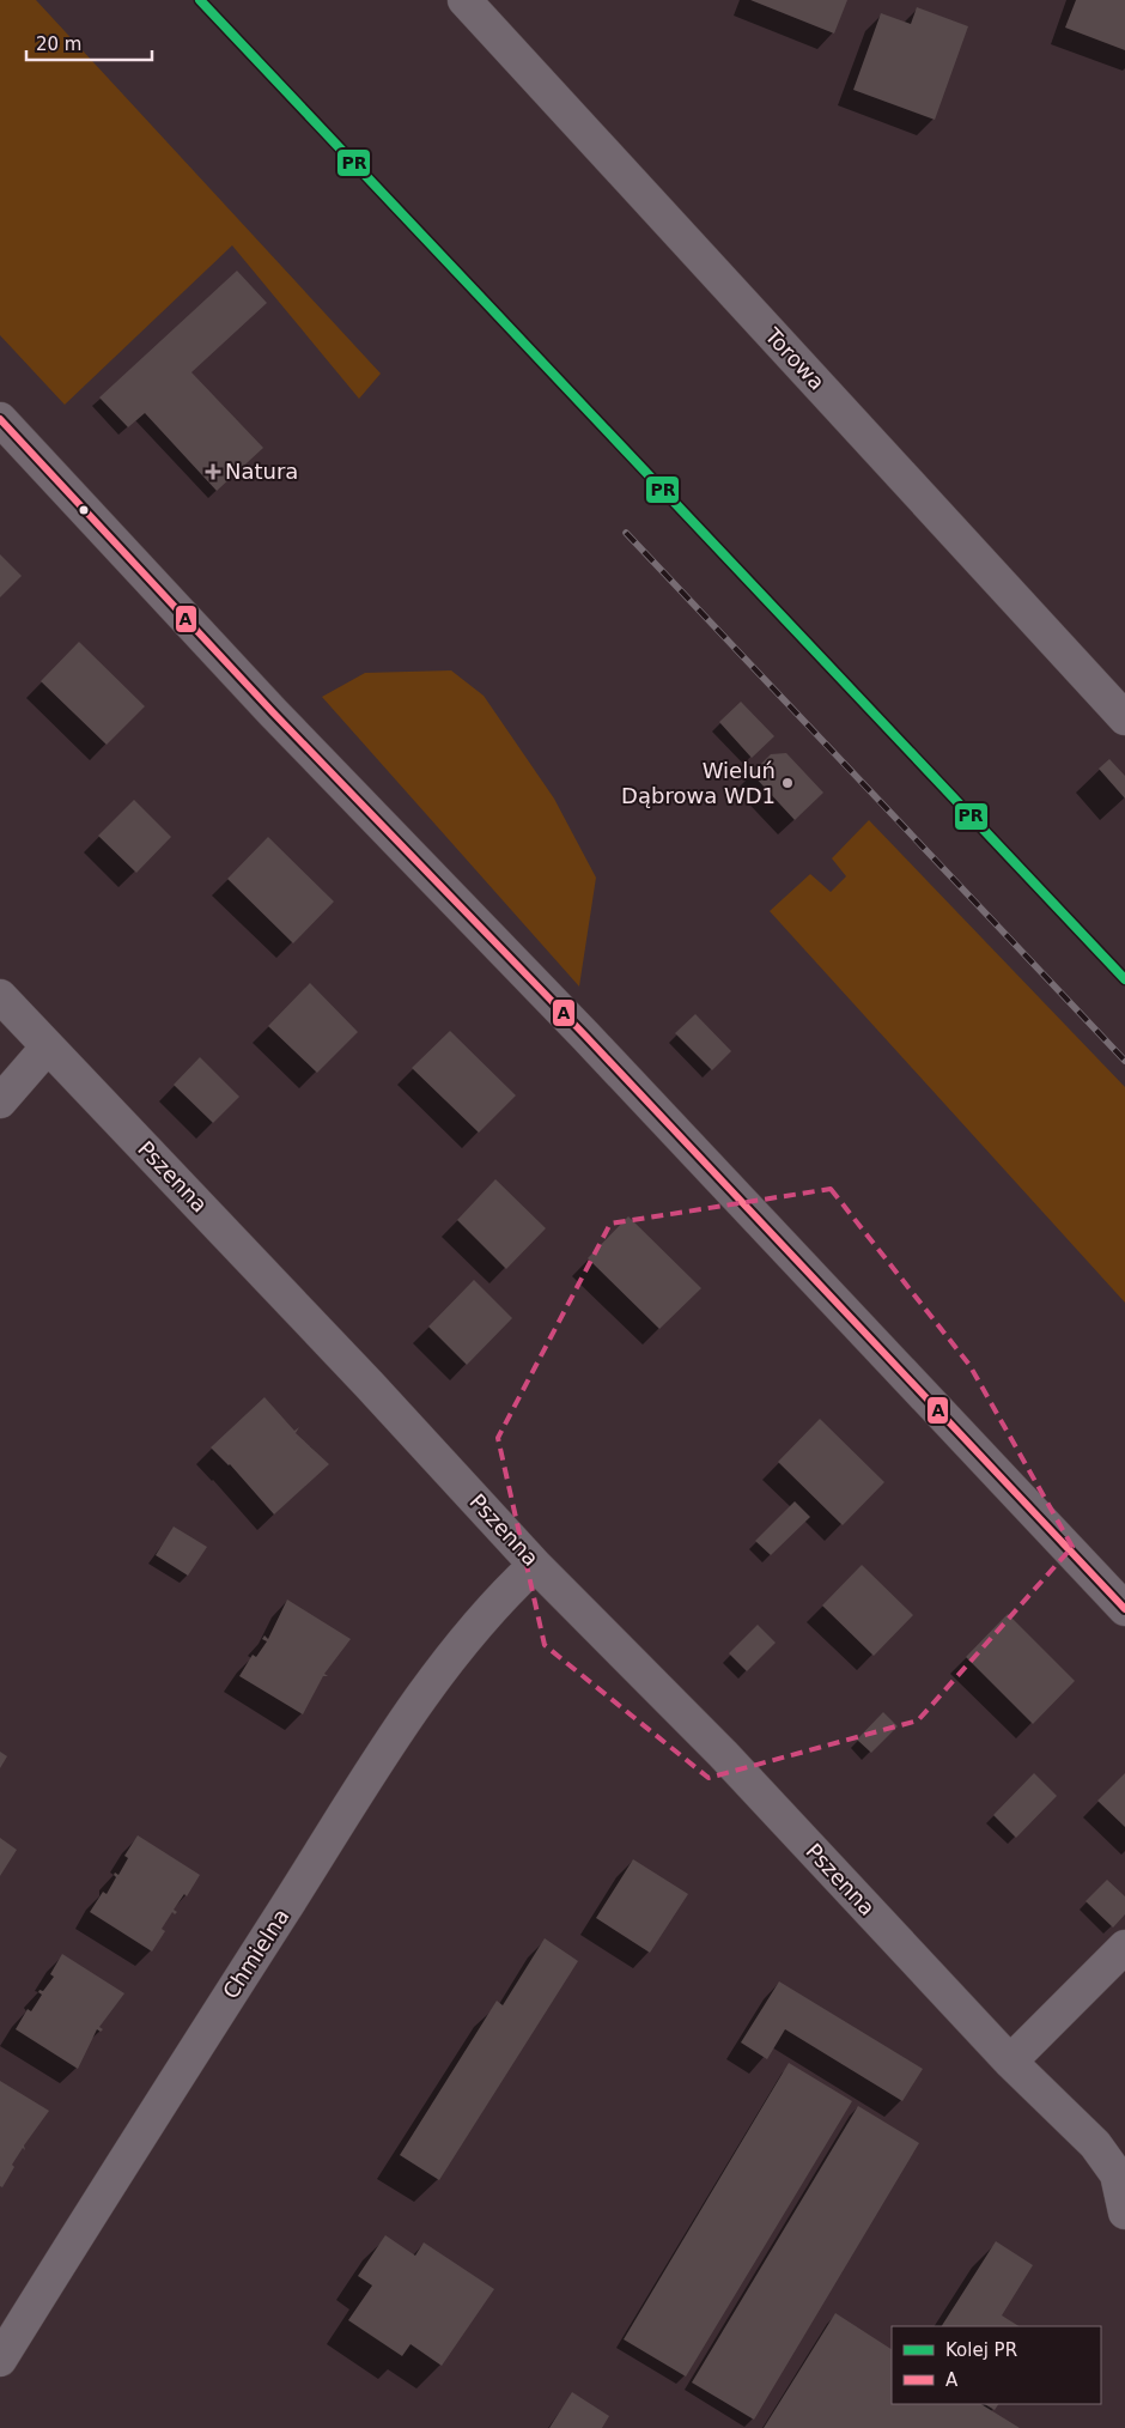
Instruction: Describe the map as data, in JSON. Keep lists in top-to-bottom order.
{
  "streets": {
    "street": ["Torowa", "Pszenna", "Chmielna"]
  },
  "crossings": [
    ["Pszenna", "Chmielna"]
  ],
  "places": {
    "health": ["Natura"],
    "other": ["Wieluń Dąbrowa WD1"]
  },
  "lines": ["rail line PR", "transit line A"],
  "legend": ["Kolej PR", "A"],
  "scale_bar": "20 m"
}
